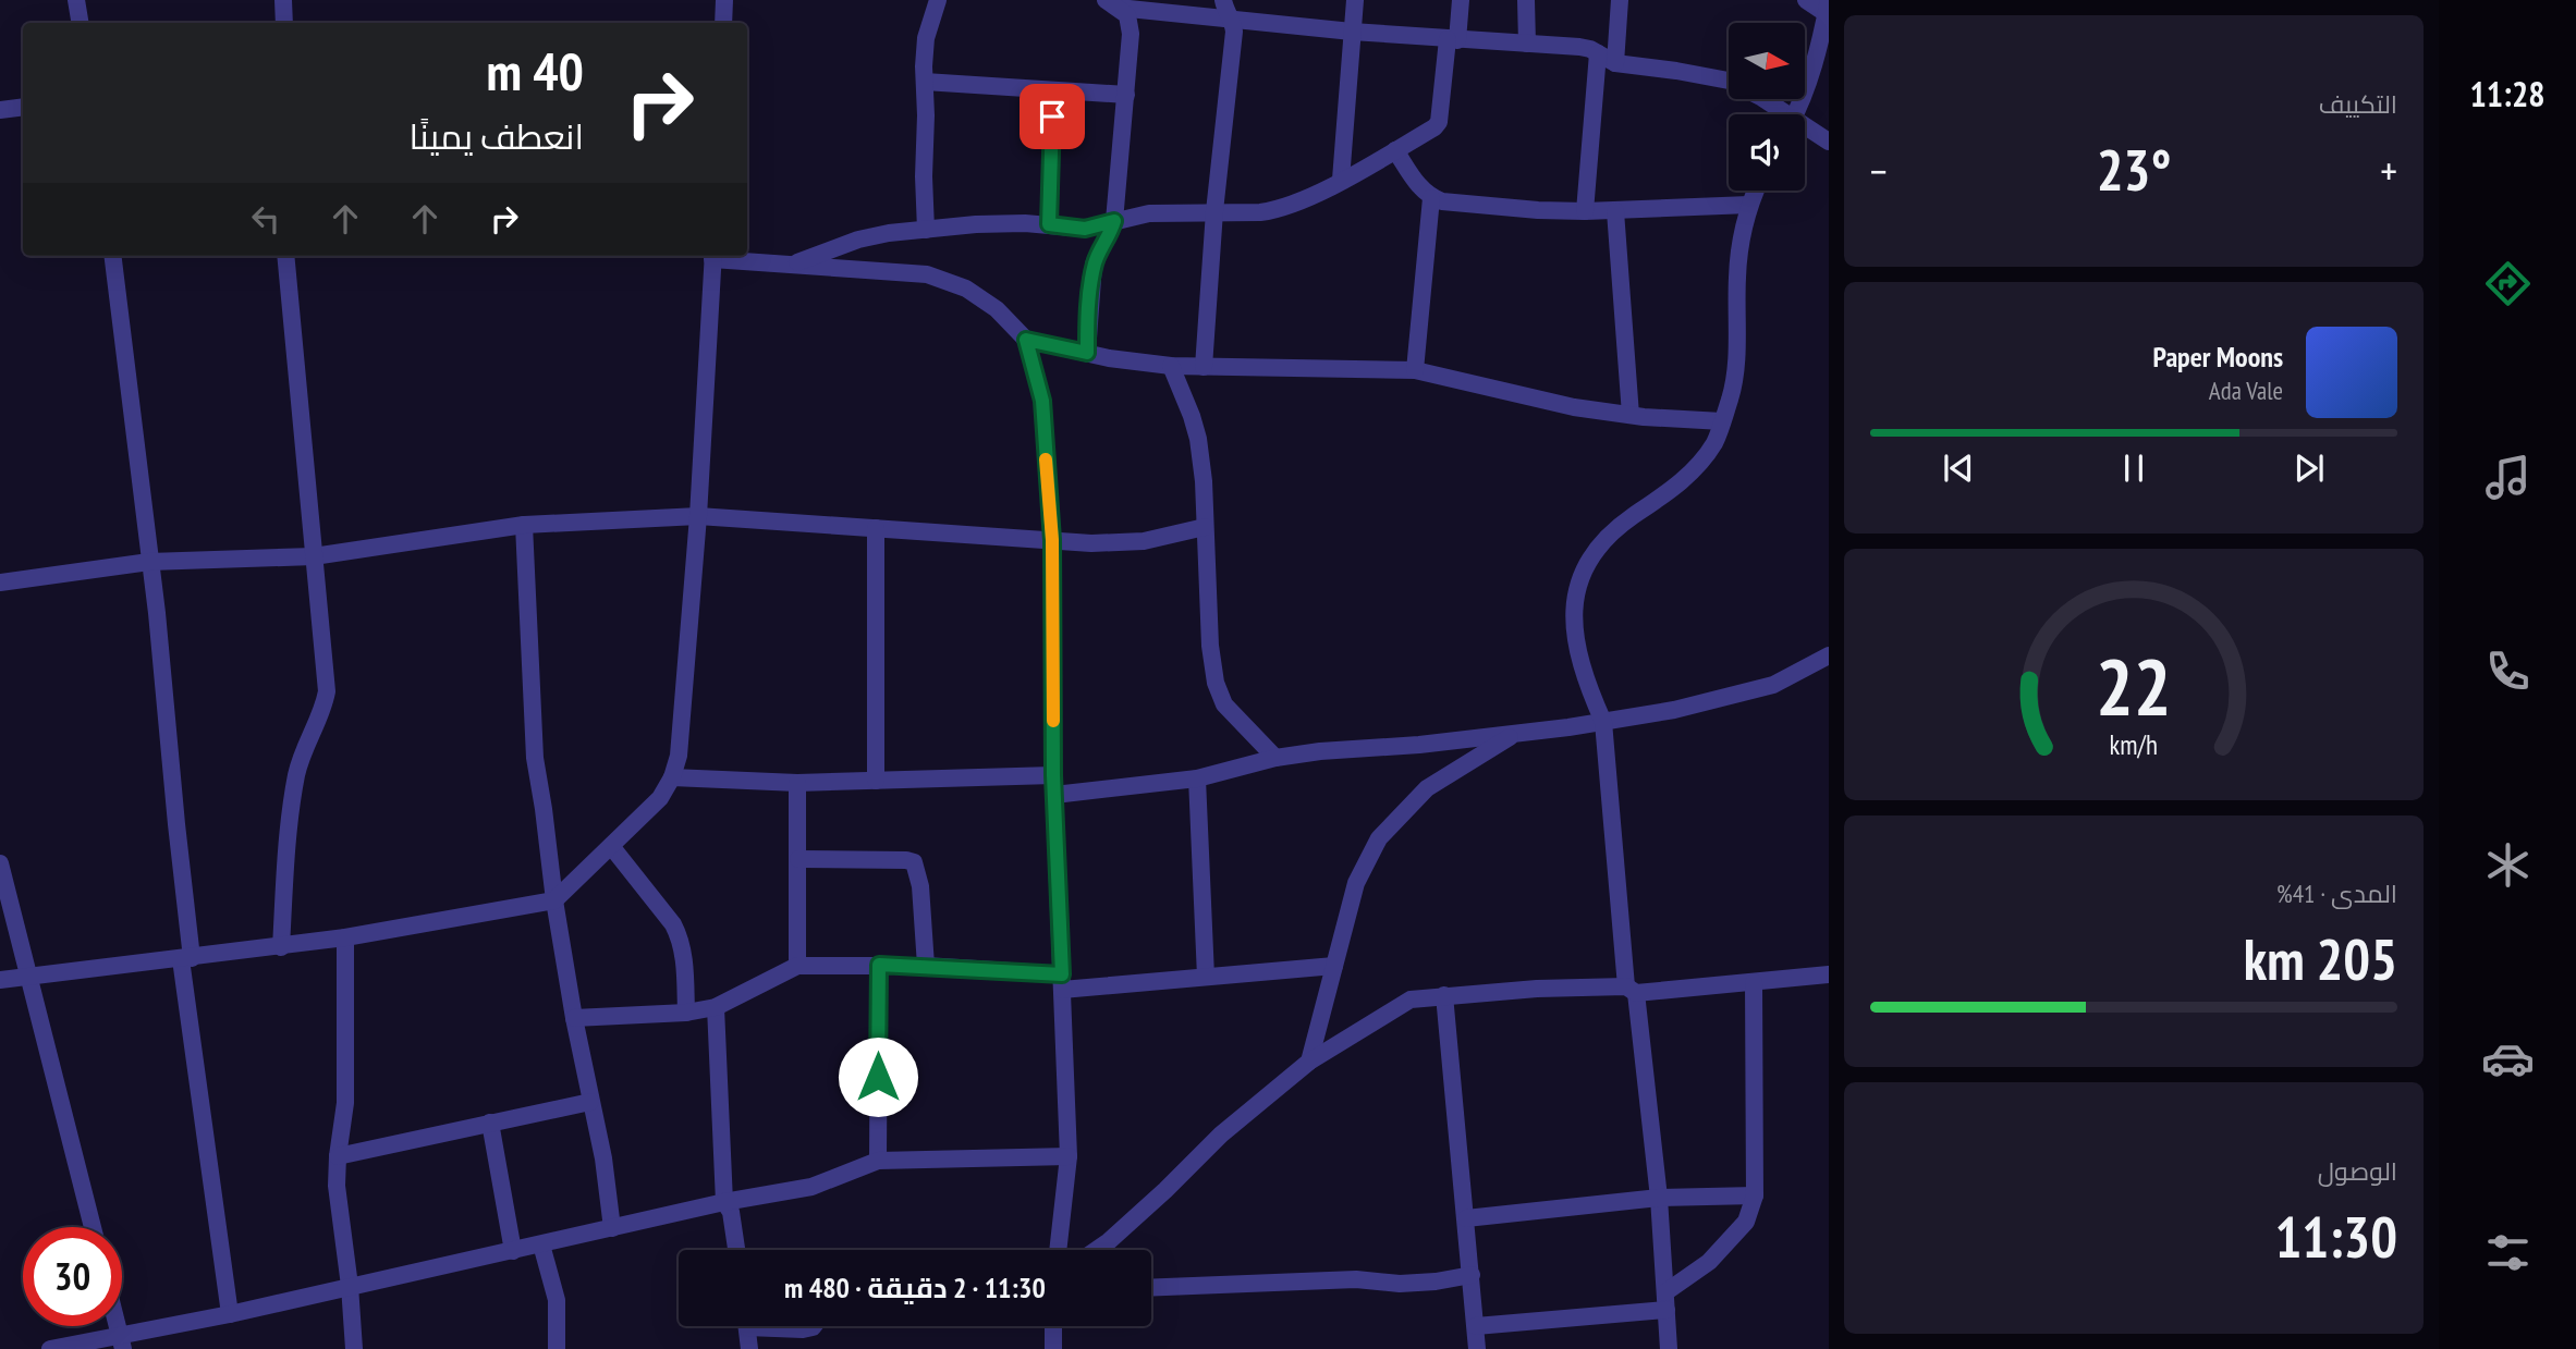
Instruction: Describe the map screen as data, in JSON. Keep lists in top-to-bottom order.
{
  "north": "right",
  "page": {
    "tabs": "11:28",
    "tile": [
      "التكييف",
      ["المدى · 41%", "205 km"],
      ["الوصول", "11:30"]
    ],
    "turn": ["40 m", "انعطف يمينًا"],
    "heat": ["−", "23°", "+"],
    "song": ["Paper Moons", "Ada Vale"],
    "limit": "30",
    "trip": "11:30 · 2 دقيقة · 480 m",
    "gauge": ["22", "km/h"]
  }
}
